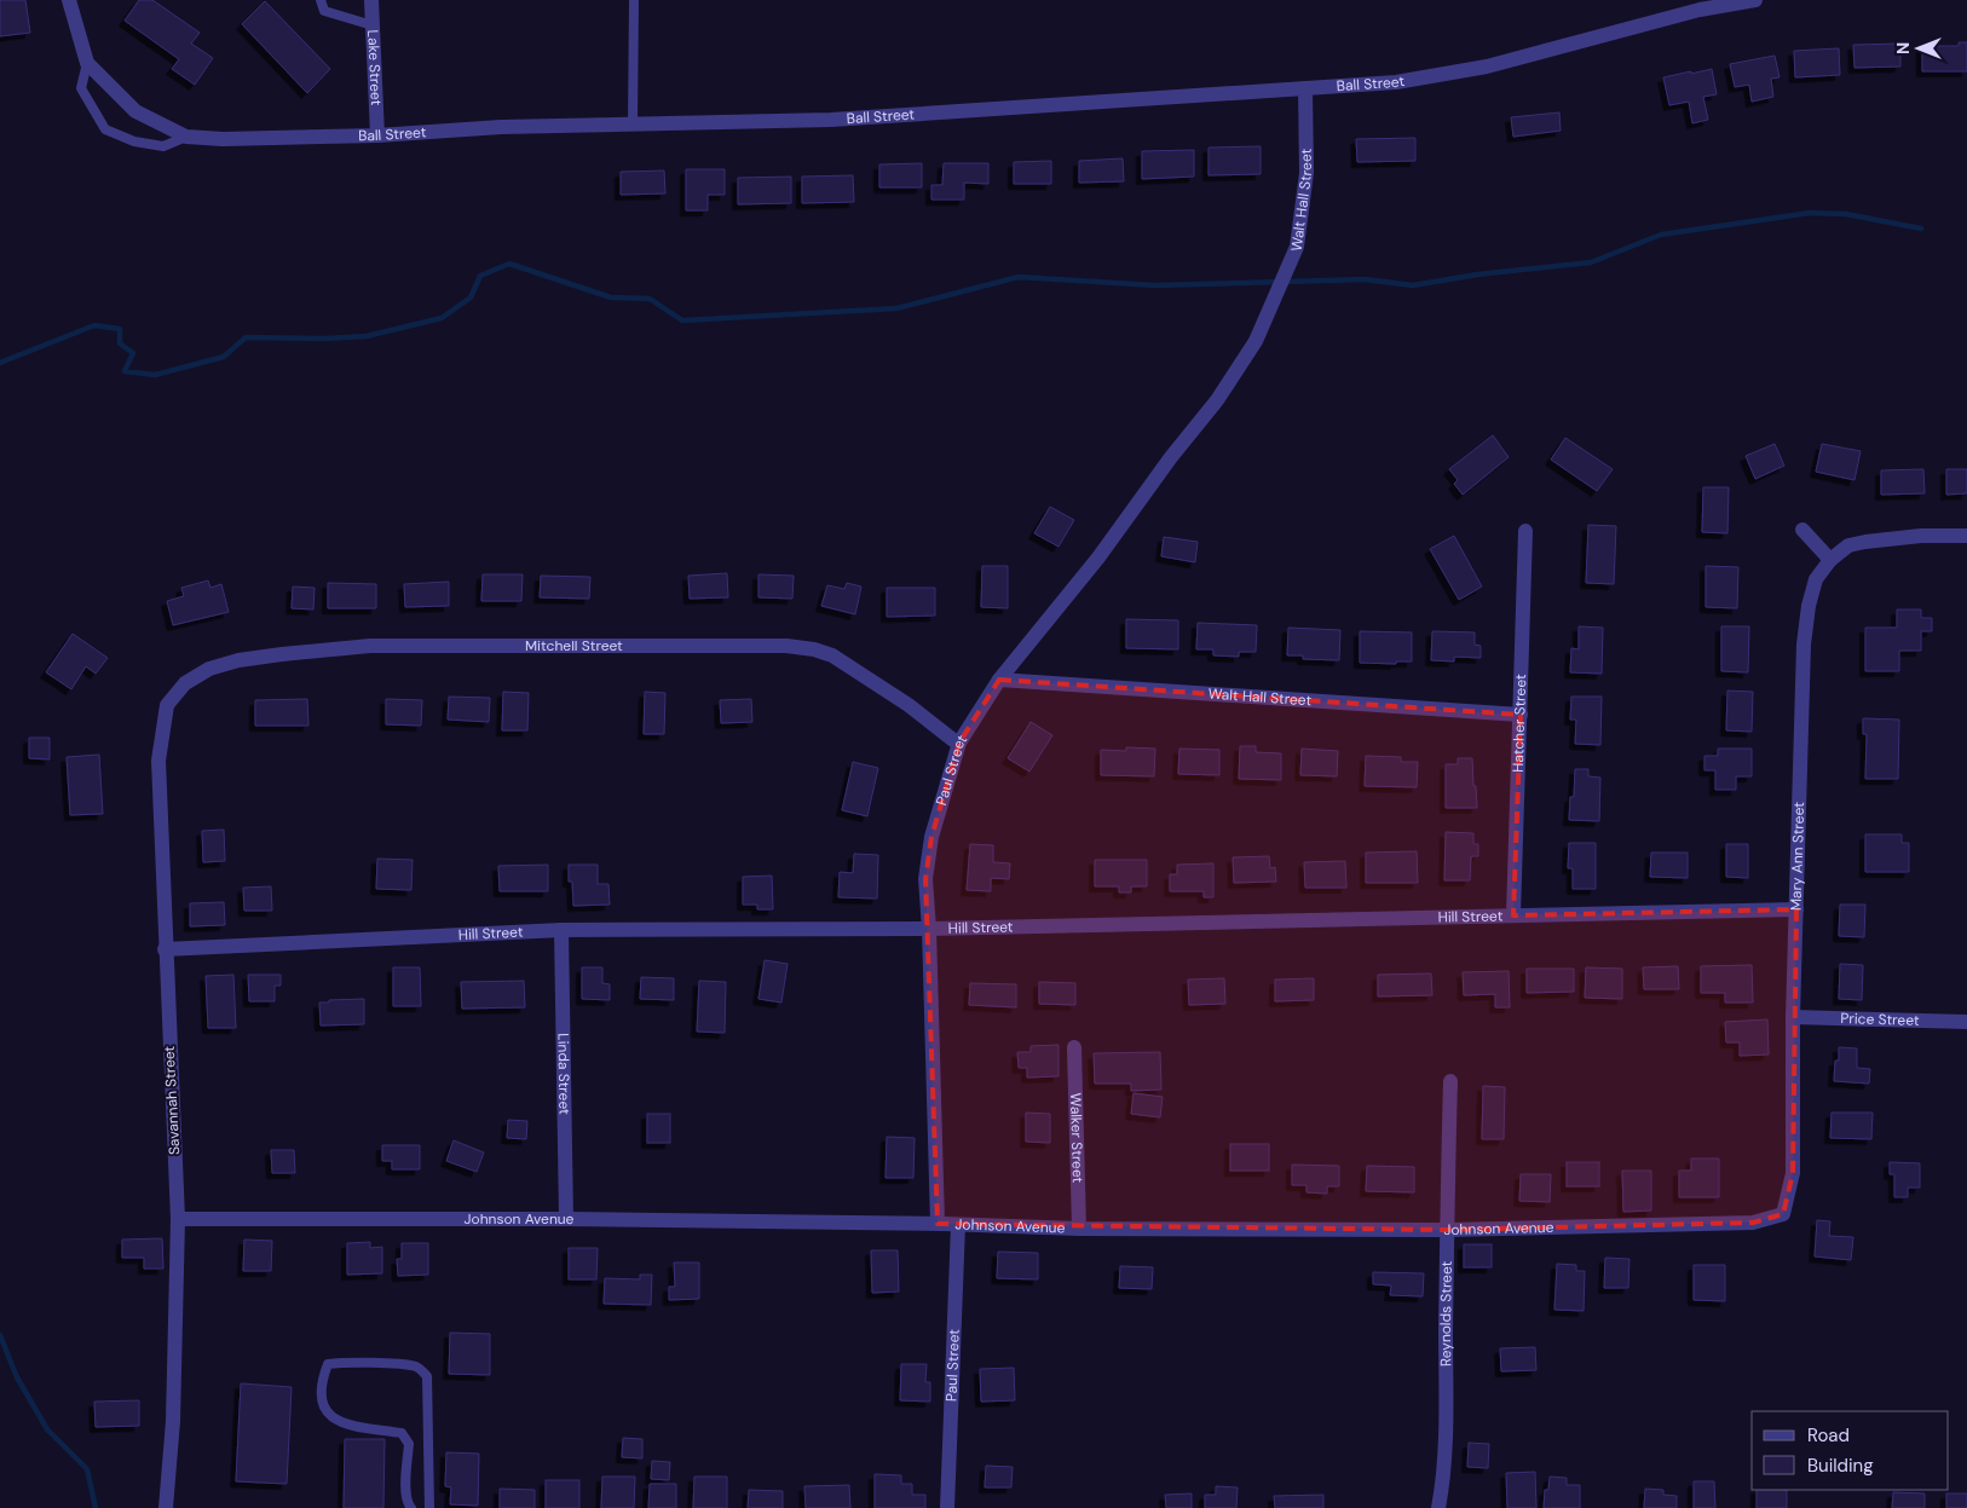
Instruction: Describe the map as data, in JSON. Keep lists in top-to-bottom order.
{
  "streets": {
    "street": [
      "Lake Street",
      "Ball Street",
      "Walt Hall Street",
      "Mitchell Street",
      "Hatcher Street",
      "Paul Street",
      "Mary Ann Street",
      "Hill Street",
      "Price Street",
      "Linda Street",
      "Savannah Street",
      "Walker Street",
      "Johnson Avenue",
      "Reynolds Street"
    ]
  },
  "crossings": [
    ["Lake Street", "Ball Street"],
    ["Ball Street", "Walt Hall Street"],
    ["Walt Hall Street", "Hatcher Street"],
    ["Walt Hall Street", "Paul Street"],
    ["Mitchell Street", "Paul Street"],
    ["Mitchell Street", "Savannah Street"],
    ["Hatcher Street", "Hill Street"],
    ["Paul Street", "Hill Street"],
    ["Paul Street", "Johnson Avenue"],
    ["Mary Ann Street", "Hill Street"],
    ["Mary Ann Street", "Price Street"],
    ["Mary Ann Street", "Johnson Avenue"],
    ["Hill Street", "Linda Street"],
    ["Hill Street", "Savannah Street"],
    ["Linda Street", "Johnson Avenue"],
    ["Savannah Street", "Johnson Avenue"],
    ["Walker Street", "Johnson Avenue"],
    ["Johnson Avenue", "Reynolds Street"]
  ],
  "legend": ["Road", "Building"],
  "north": "left"
}
